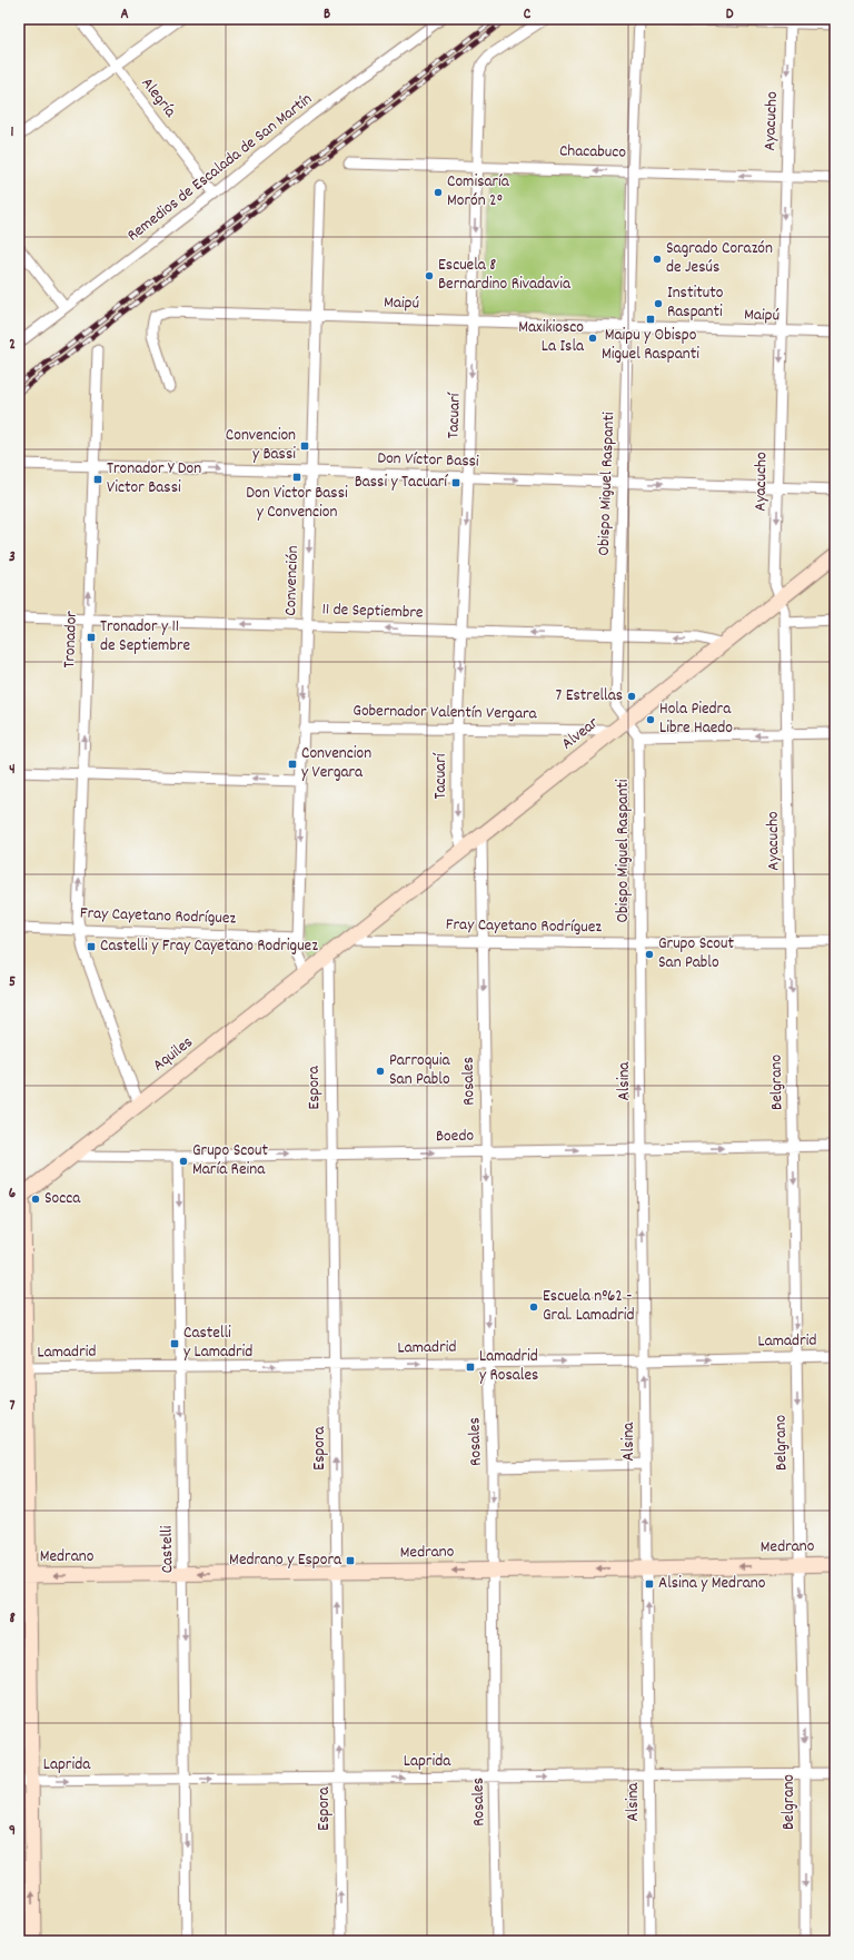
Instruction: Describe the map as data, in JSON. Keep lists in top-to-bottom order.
{
  "streets": {
    "street": [
      "Alegría",
      "Ayacucho",
      "Chacabuco",
      "Remedios de Escalada de San Martín",
      "Maipú",
      "Tacuarí",
      "Don Víctor Bassi",
      "Obispo Miguel Raspanti",
      "Convención",
      "11 de Septiembre",
      "Tronador",
      "Gobernador Valentín Vergara",
      "Alvear",
      "Fray Cayetano Rodríguez",
      "Aquiles",
      "Rosales",
      "Alsina",
      "Belgrano",
      "Espora",
      "Boedo",
      "Lamadrid",
      "Medrano",
      "Castelli",
      "Laprida"
    ]
  },
  "crossings": [
    ["Alegría", "Remedios de Escalada de San Martín"],
    ["Ayacucho", "Chacabuco"],
    ["Ayacucho", "Maipú"],
    ["Ayacucho", "Don Víctor Bassi"],
    ["Ayacucho", "Alvear"],
    ["Ayacucho", "Fray Cayetano Rodríguez"],
    ["Ayacucho", "Belgrano"],
    ["Chacabuco", "Tacuarí"],
    ["Chacabuco", "Obispo Miguel Raspanti"],
    ["Maipú", "Tacuarí"],
    ["Maipú", "Obispo Miguel Raspanti"],
    ["Maipú", "Convención"],
    ["Tacuarí", "Don Víctor Bassi"],
    ["Tacuarí", "11 de Septiembre"],
    ["Tacuarí", "Gobernador Valentín Vergara"],
    ["Tacuarí", "Alvear"],
    ["Don Víctor Bassi", "Obispo Miguel Raspanti"],
    ["Don Víctor Bassi", "Convención"],
    ["Don Víctor Bassi", "Tronador"],
    ["Obispo Miguel Raspanti", "11 de Septiembre"],
    ["Obispo Miguel Raspanti", "Alvear"],
    ["Obispo Miguel Raspanti", "Fray Cayetano Rodríguez"],
    ["Obispo Miguel Raspanti", "Alsina"],
    ["Convención", "11 de Septiembre"],
    ["Convención", "Gobernador Valentín Vergara"],
    ["Convención", "Fray Cayetano Rodríguez"],
    ["Convención", "Aquiles"],
    ["11 de Septiembre", "Tronador"],
    ["11 de Septiembre", "Alvear"],
    ["Tronador", "Fray Cayetano Rodríguez"],
    ["Gobernador Valentín Vergara", "Alvear"],
    ["Alvear", "Fray Cayetano Rodríguez"],
    ["Alvear", "Aquiles"],
    ["Fray Cayetano Rodríguez", "Aquiles"],
    ["Fray Cayetano Rodríguez", "Rosales"],
    ["Fray Cayetano Rodríguez", "Alsina"],
    ["Fray Cayetano Rodríguez", "Belgrano"],
    ["Aquiles", "Espora"],
    ["Aquiles", "Boedo"],
    ["Rosales", "Boedo"],
    ["Rosales", "Lamadrid"],
    ["Rosales", "Medrano"],
    ["Rosales", "Laprida"],
    ["Alsina", "Boedo"],
    ["Alsina", "Lamadrid"],
    ["Alsina", "Medrano"],
    ["Alsina", "Laprida"],
    ["Belgrano", "Boedo"],
    ["Belgrano", "Lamadrid"],
    ["Belgrano", "Medrano"],
    ["Belgrano", "Laprida"],
    ["Espora", "Boedo"],
    ["Espora", "Lamadrid"],
    ["Espora", "Medrano"],
    ["Espora", "Laprida"],
    ["Boedo", "Castelli"],
    ["Lamadrid", "Castelli"],
    ["Medrano", "Castelli"],
    ["Castelli", "Laprida"]
  ],
  "one_way": [
    "Ayacucho",
    "Chacabuco",
    "Tacuarí",
    "Don Víctor Bassi",
    "Convención",
    "11 de Septiembre",
    "Tronador",
    "Rosales",
    "Alsina",
    "Belgrano",
    "Espora",
    "Boedo",
    "Lamadrid",
    "Medrano",
    "Castelli",
    "Laprida"
  ],
  "places": {
    "other": [
      "Comisaría Morón 2°",
      "Sagrado Corazón de Jesús",
      "Escuela 8 Bernardino Rivadavia",
      "Instituto Raspanti",
      "Maxikiosco La Isla",
      "7 Estrellas",
      "Hola Piedra Libre Haedo",
      "Grupo Scout San Pablo",
      "Parroquia San Pablo",
      "Grupo Scout María Reina",
      "Socca",
      "Escuela n°62 - Gral. Lamadrid"
    ],
    "transit": [
      "Maipu y Obispo Miguel Raspanti",
      "Convencion y Bassi",
      "Don Victor Bassi y Convencion",
      "Tronador Y Don Victor Bassi",
      "Bassi y Tacuarí",
      "Tronador y 11 de Septiembre",
      "Convencion y Vergara",
      "Castelli y Fray Cayetano Rodriguez",
      "Castelli y Lamadrid",
      "Lamadrid y Rosales",
      "Medrano y Espora",
      "Alsina y Medrano"
    ]
  },
  "grid": {
    "columns": [
      "A",
      "B",
      "C",
      "D"
    ],
    "rows": [
      "1",
      "2",
      "3",
      "4",
      "5",
      "6",
      "7",
      "8",
      "9"
    ]
  }
}
